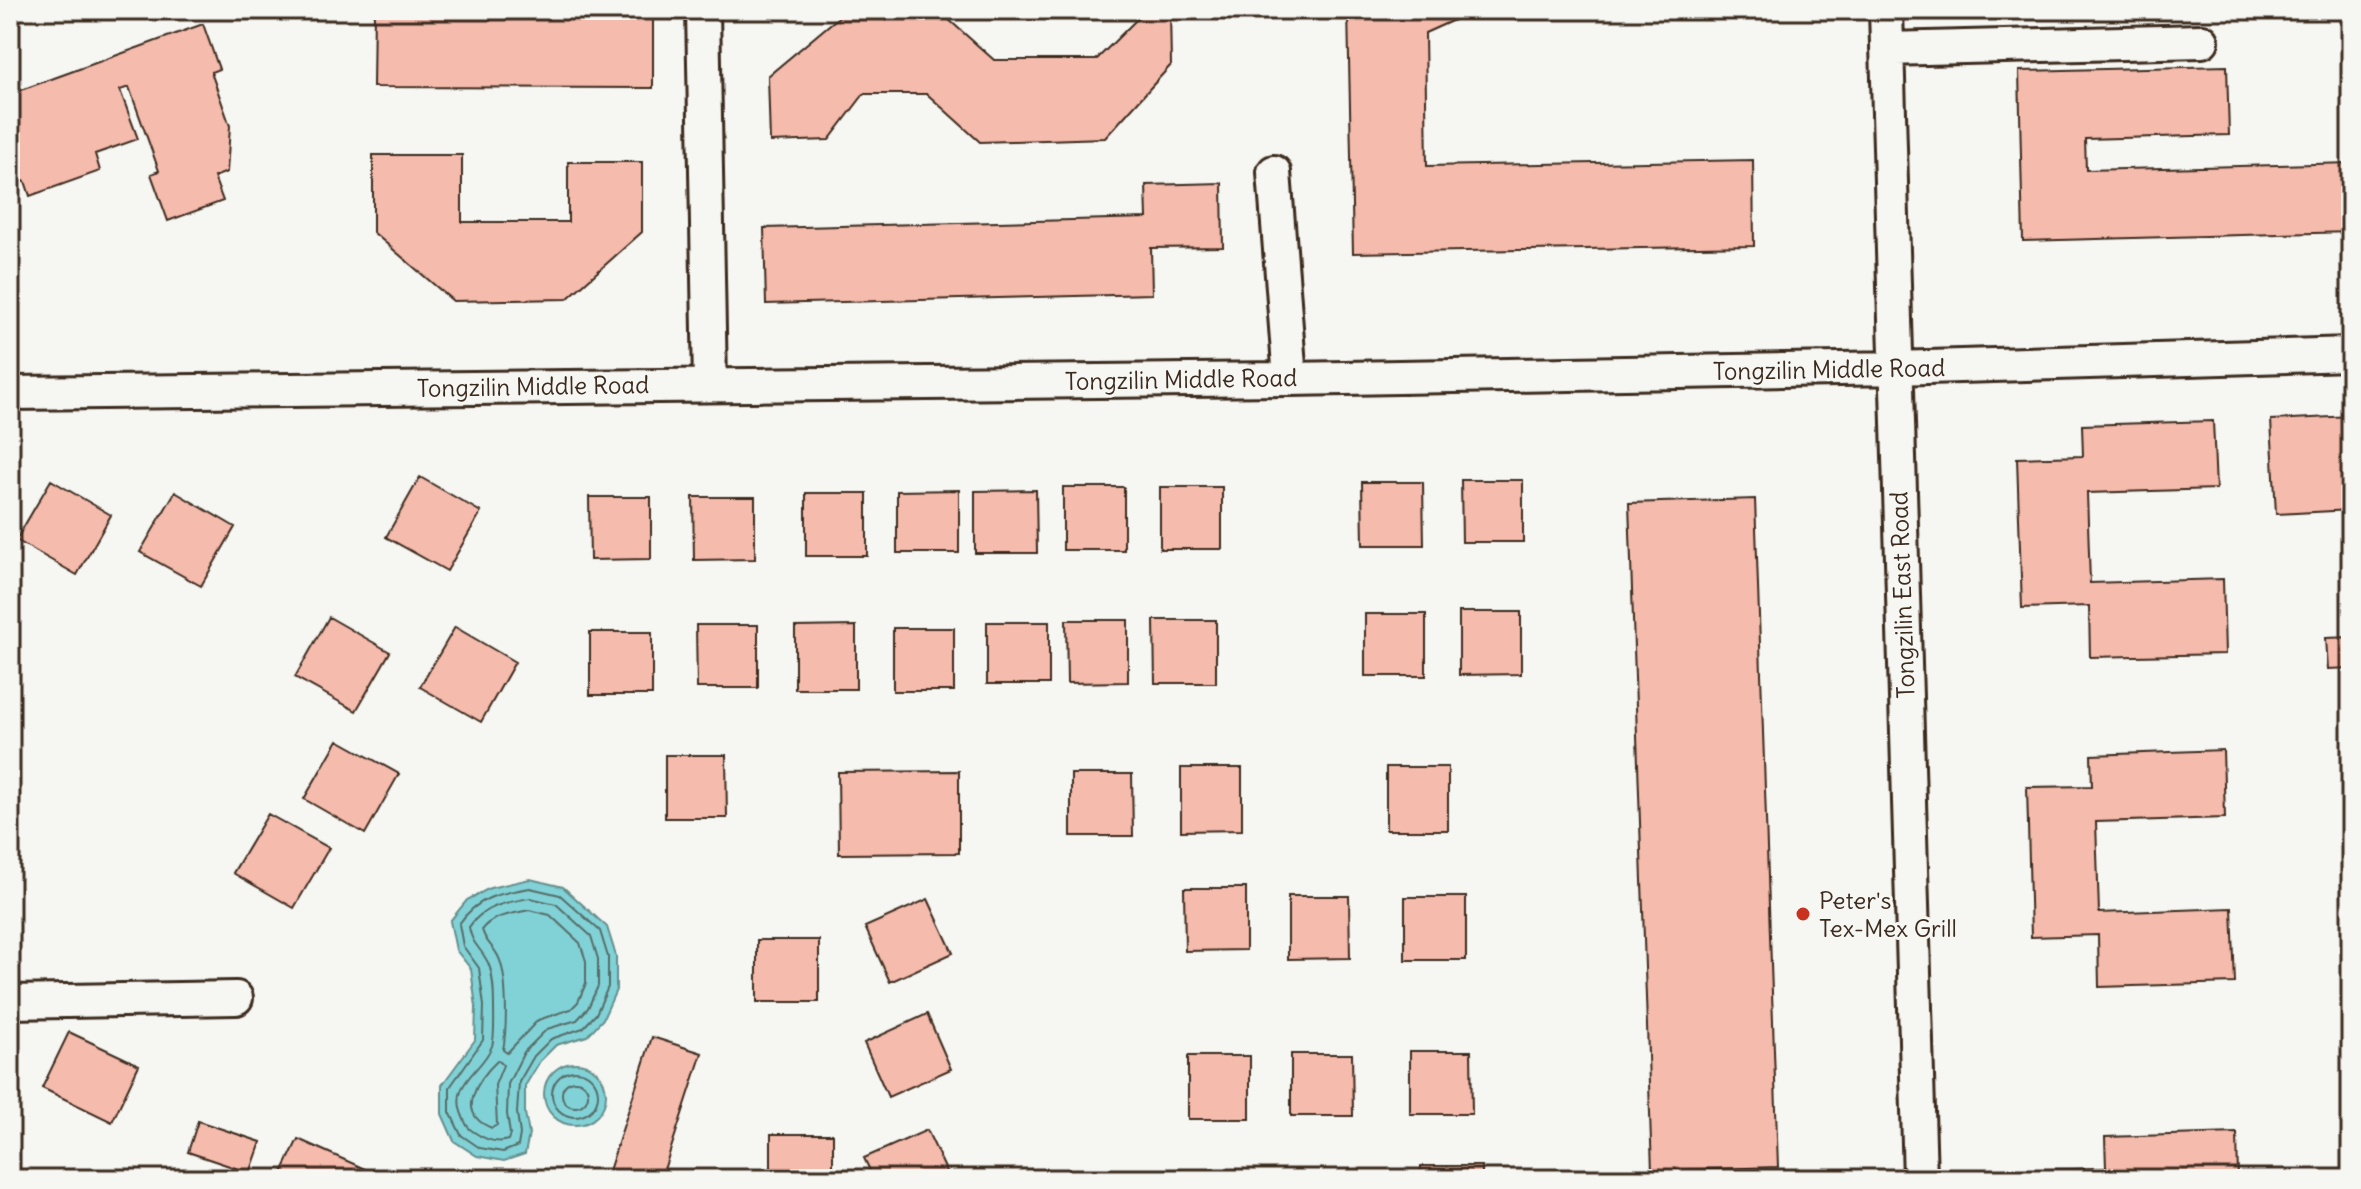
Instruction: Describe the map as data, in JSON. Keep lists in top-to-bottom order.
{
  "streets": {
    "street": ["Tongzilin Middle Road", "Tongzilin East Road"]
  },
  "crossings": [
    ["Tongzilin Middle Road", "Tongzilin East Road"]
  ],
  "places": ["Peter's Tex-Mex Grill"]
}
